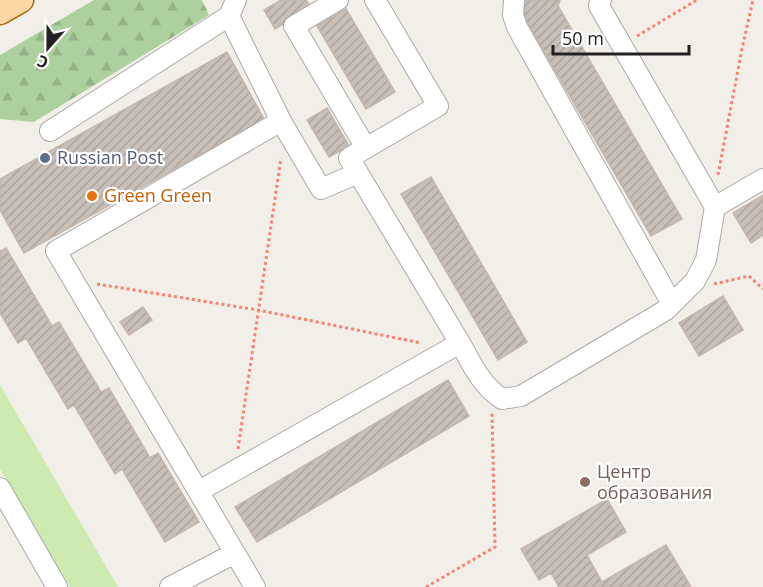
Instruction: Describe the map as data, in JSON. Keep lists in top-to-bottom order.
{
  "places": ["Russian Post", "Green Green", "Центр образования"],
  "scale_bar": "50 m",
  "north": "bottom"
}
